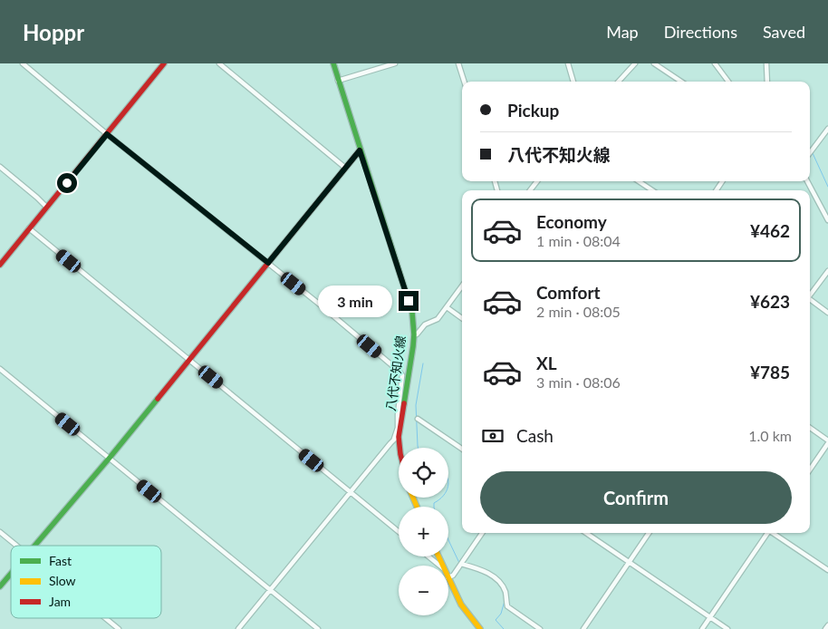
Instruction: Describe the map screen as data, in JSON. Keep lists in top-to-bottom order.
{
  "streets": {
    "main road": ["八代不知火線"]
  },
  "legend": ["Fast", "Slow", "Jam"],
  "page": {
    "header": "Hoppr",
    "nav": ["Map", "Directions", "Saved"],
    "banner": ["Pickup", "八代不知火線"],
    "list": [
      {
        "name": "Economy",
        "note": "1 min · 08:04",
        "value": "¥462"
      },
      {
        "name": "Comfort",
        "note": "2 min · 08:05",
        "value": "¥623"
      },
      {
        "name": "XL",
        "note": "3 min · 08:06",
        "value": "¥785"
      }
    ],
    "bubble": "3 min",
    "pay": ["Cash", "1.0 km"],
    "map_buttons": ["+", "−"],
    "buttons": "Confirm"
  }
}
